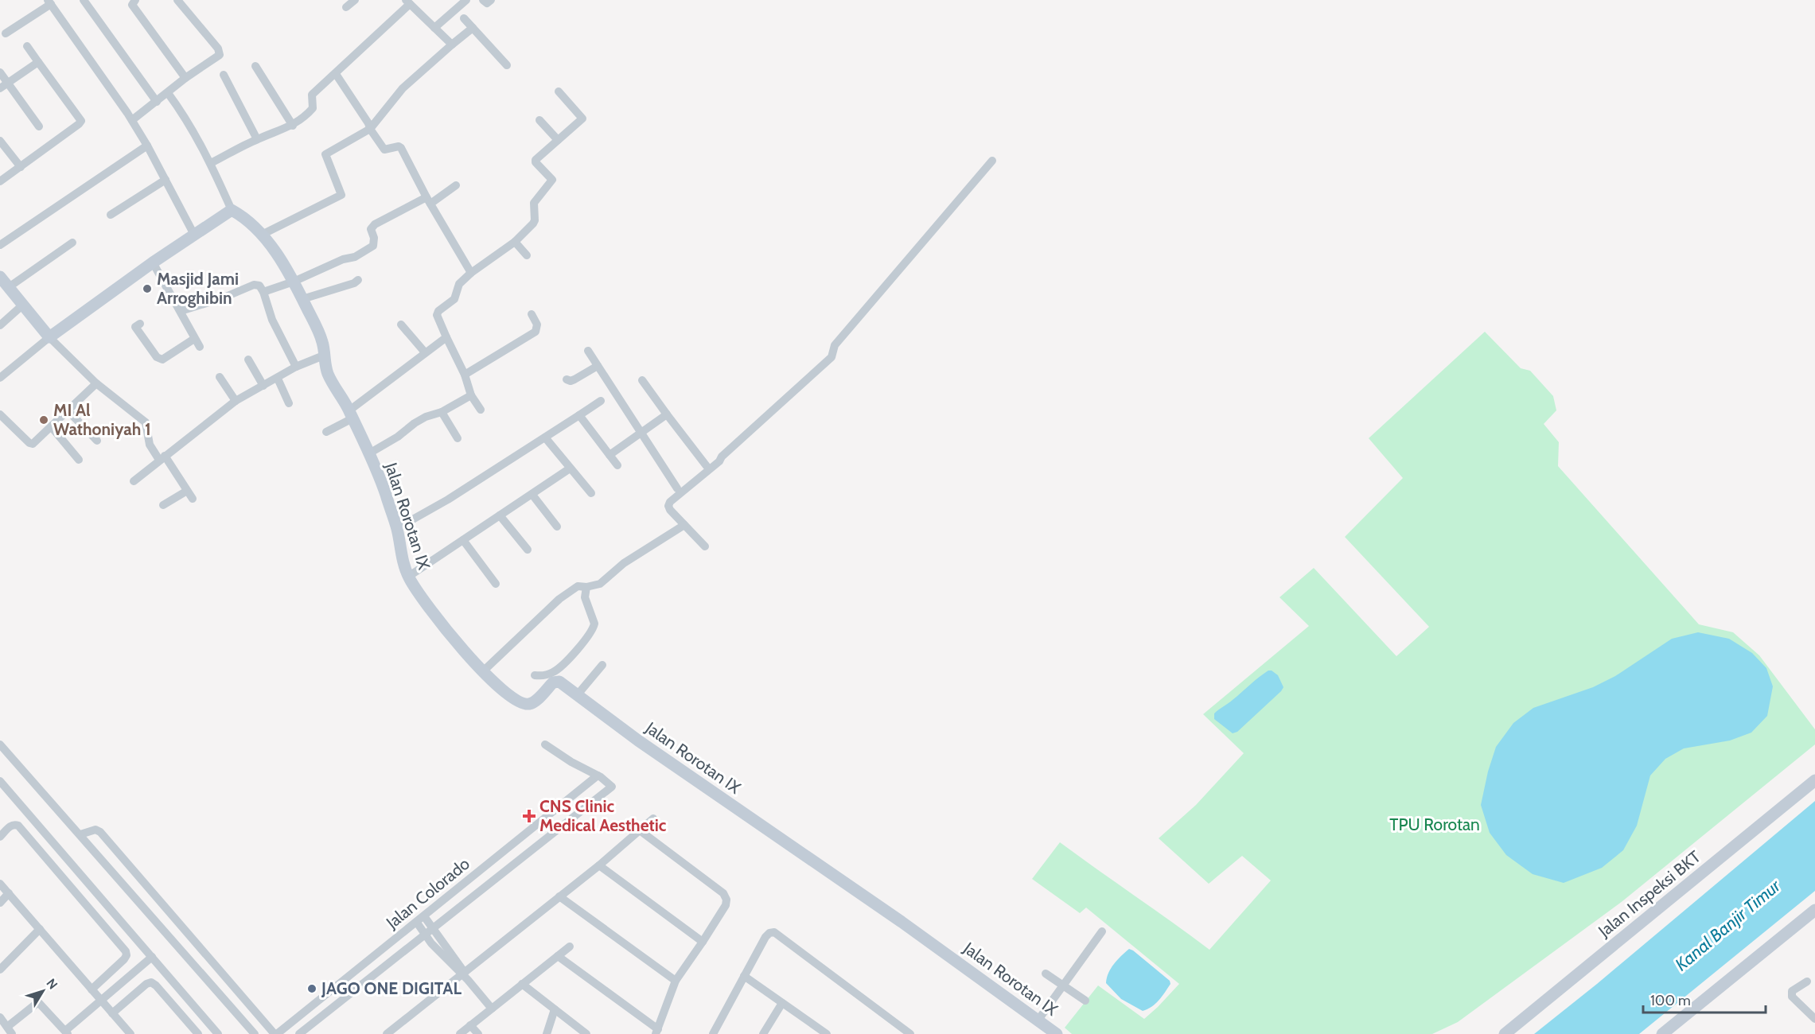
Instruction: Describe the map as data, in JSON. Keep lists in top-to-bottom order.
{
  "streets": {
    "street": ["Jalan Rorotan IX", "Jalan Colorado", "Jalan Inspeksi BKT"]
  },
  "water": ["Kanal Banjir Timur"],
  "parks": ["TPU Rorotan"],
  "places": {
    "other": ["Masjid Jami Arroghibin", "MI Al Wathoniyah 1", "JAGO ONE DIGITAL"],
    "health": ["CNS Clinic Medical Aesthetic"]
  },
  "scale_bar": "100 m",
  "north": "top right"
}
